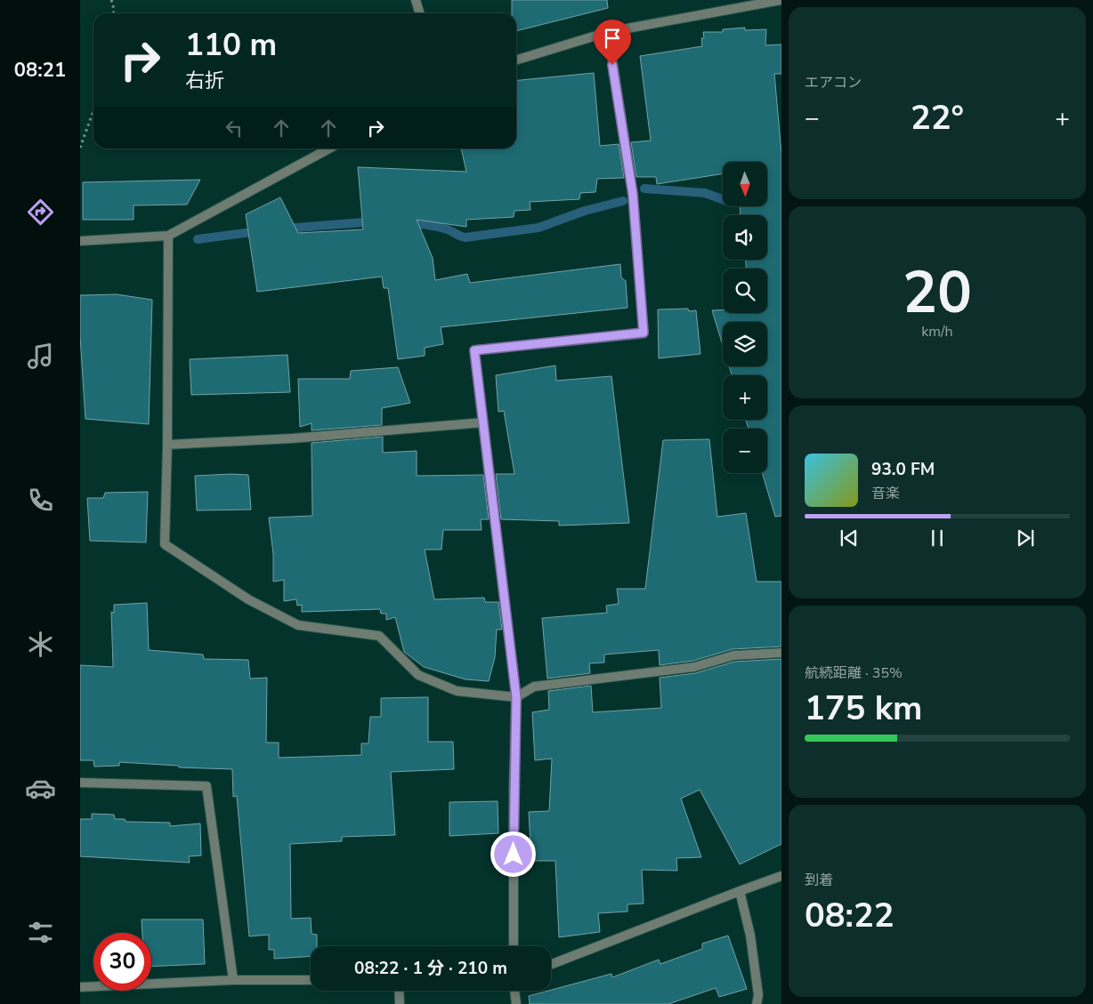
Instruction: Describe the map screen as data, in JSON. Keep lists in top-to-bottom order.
{
  "north": "bottom",
  "page": {
    "tabs": "08:21",
    "tile": [
      "エアコン",
      ["20", "km/h"],
      ["航続距離 · 35%", "175 km"],
      ["到着", "08:22"]
    ],
    "turn": ["110 m", "右折"],
    "heat": ["−", "22°", "+"],
    "map_buttons": ["+", "−"],
    "song": ["93.0 FM", "音楽"],
    "limit": "30",
    "trip": "08:22 · 1 分 · 210 m"
  }
}
